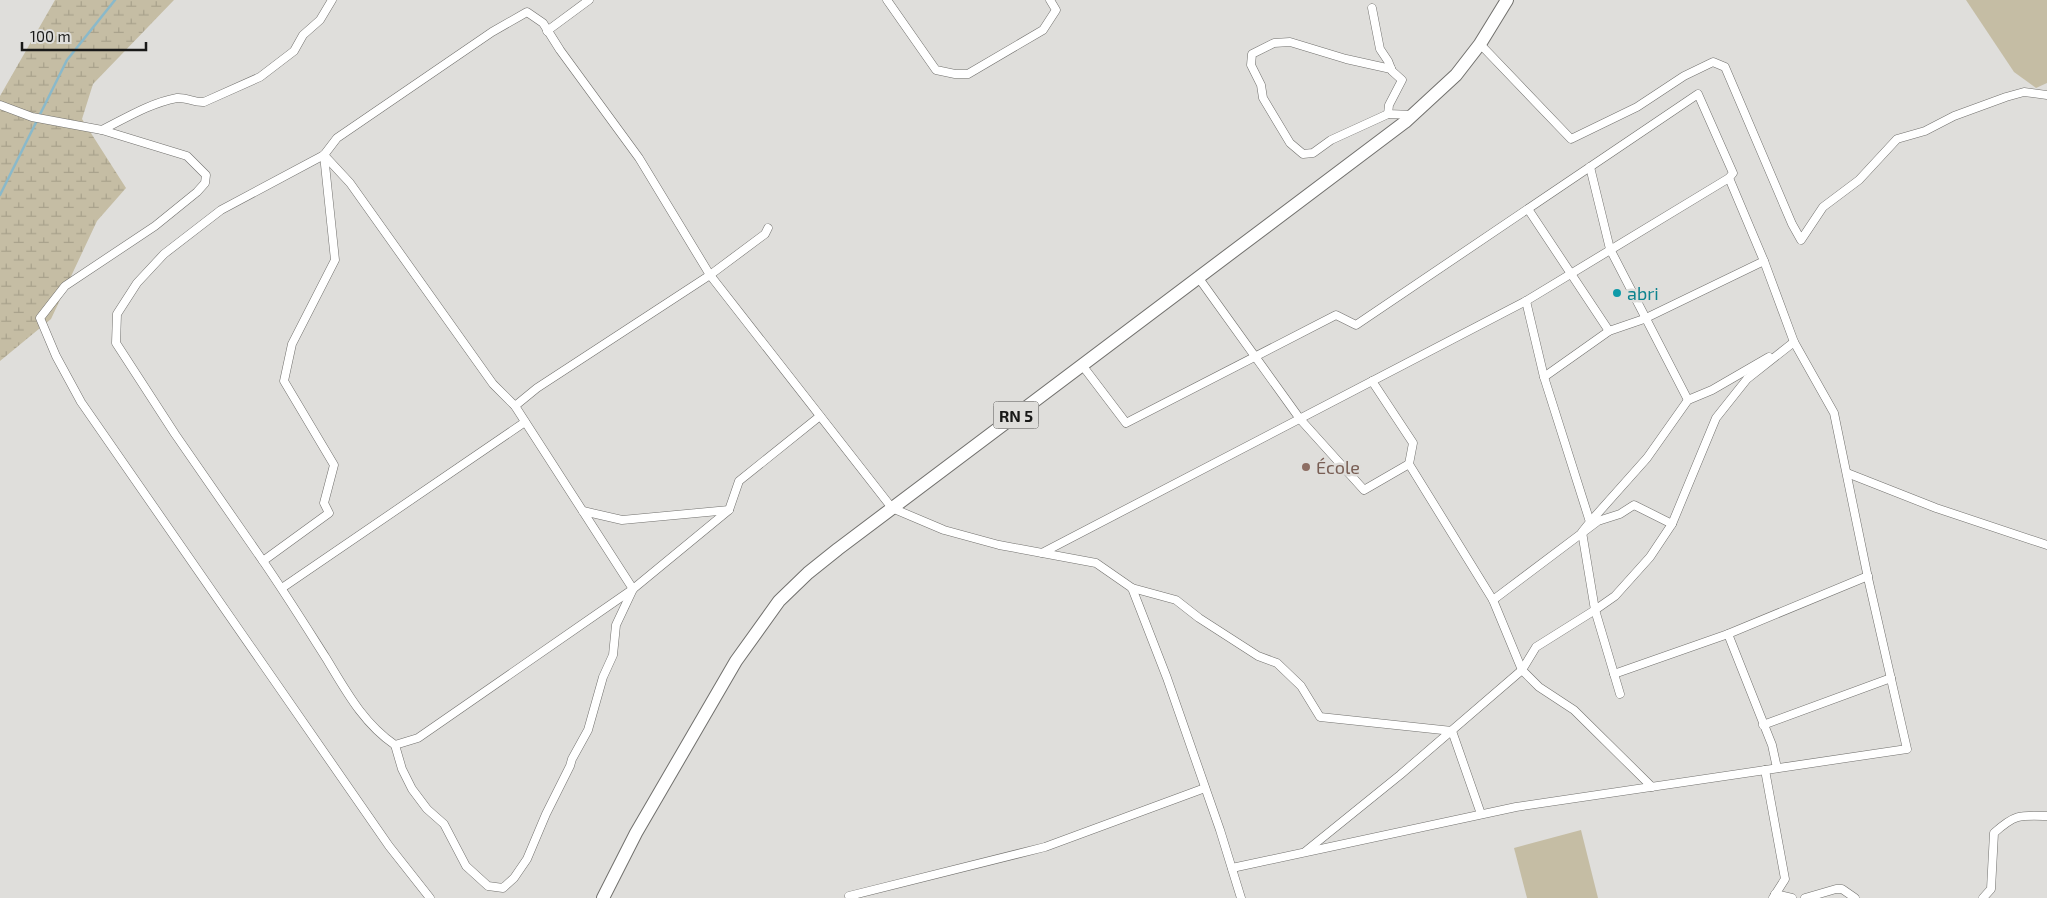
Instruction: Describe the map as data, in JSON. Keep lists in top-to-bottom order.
{
  "streets": {
    "main road": ["RN 5"]
  },
  "places": ["abri", "École"],
  "scale_bar": "100 m"
}
